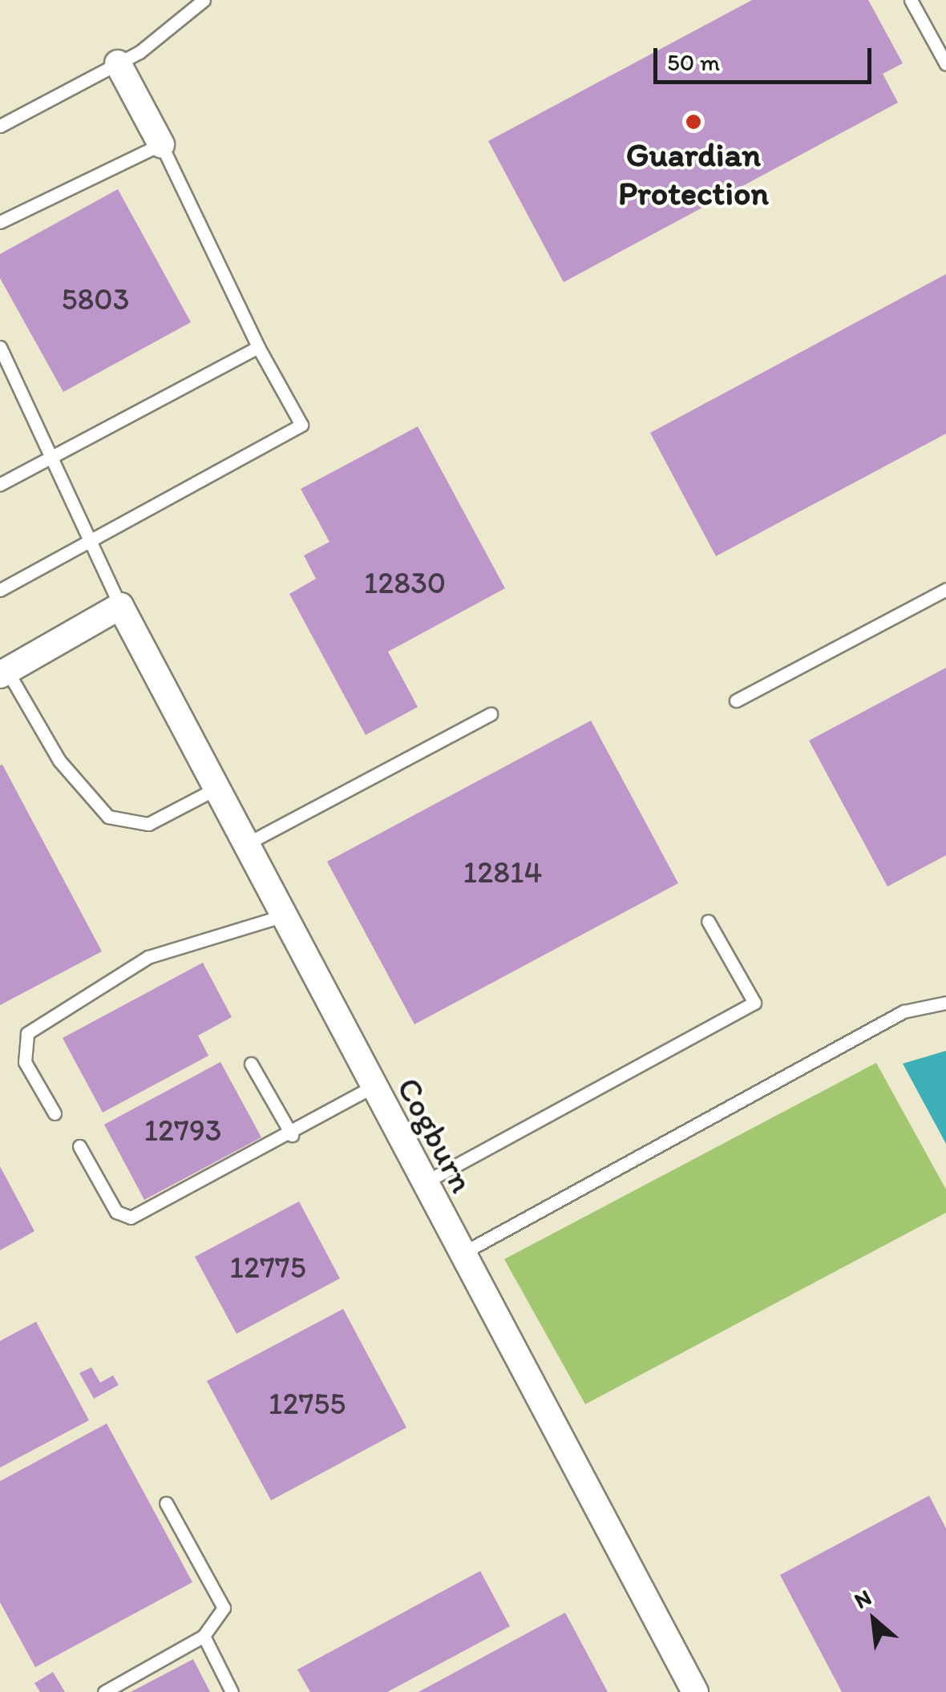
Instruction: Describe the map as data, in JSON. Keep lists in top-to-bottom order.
{
  "streets": {
    "street": ["Cogburn"]
  },
  "places": ["Guardian Protection"],
  "house_numbers": [
    "5803",
    "12830",
    "12814",
    "12793",
    "12775",
    "12755"
  ],
  "scale_bar": "50 m",
  "north": "top left"
}
